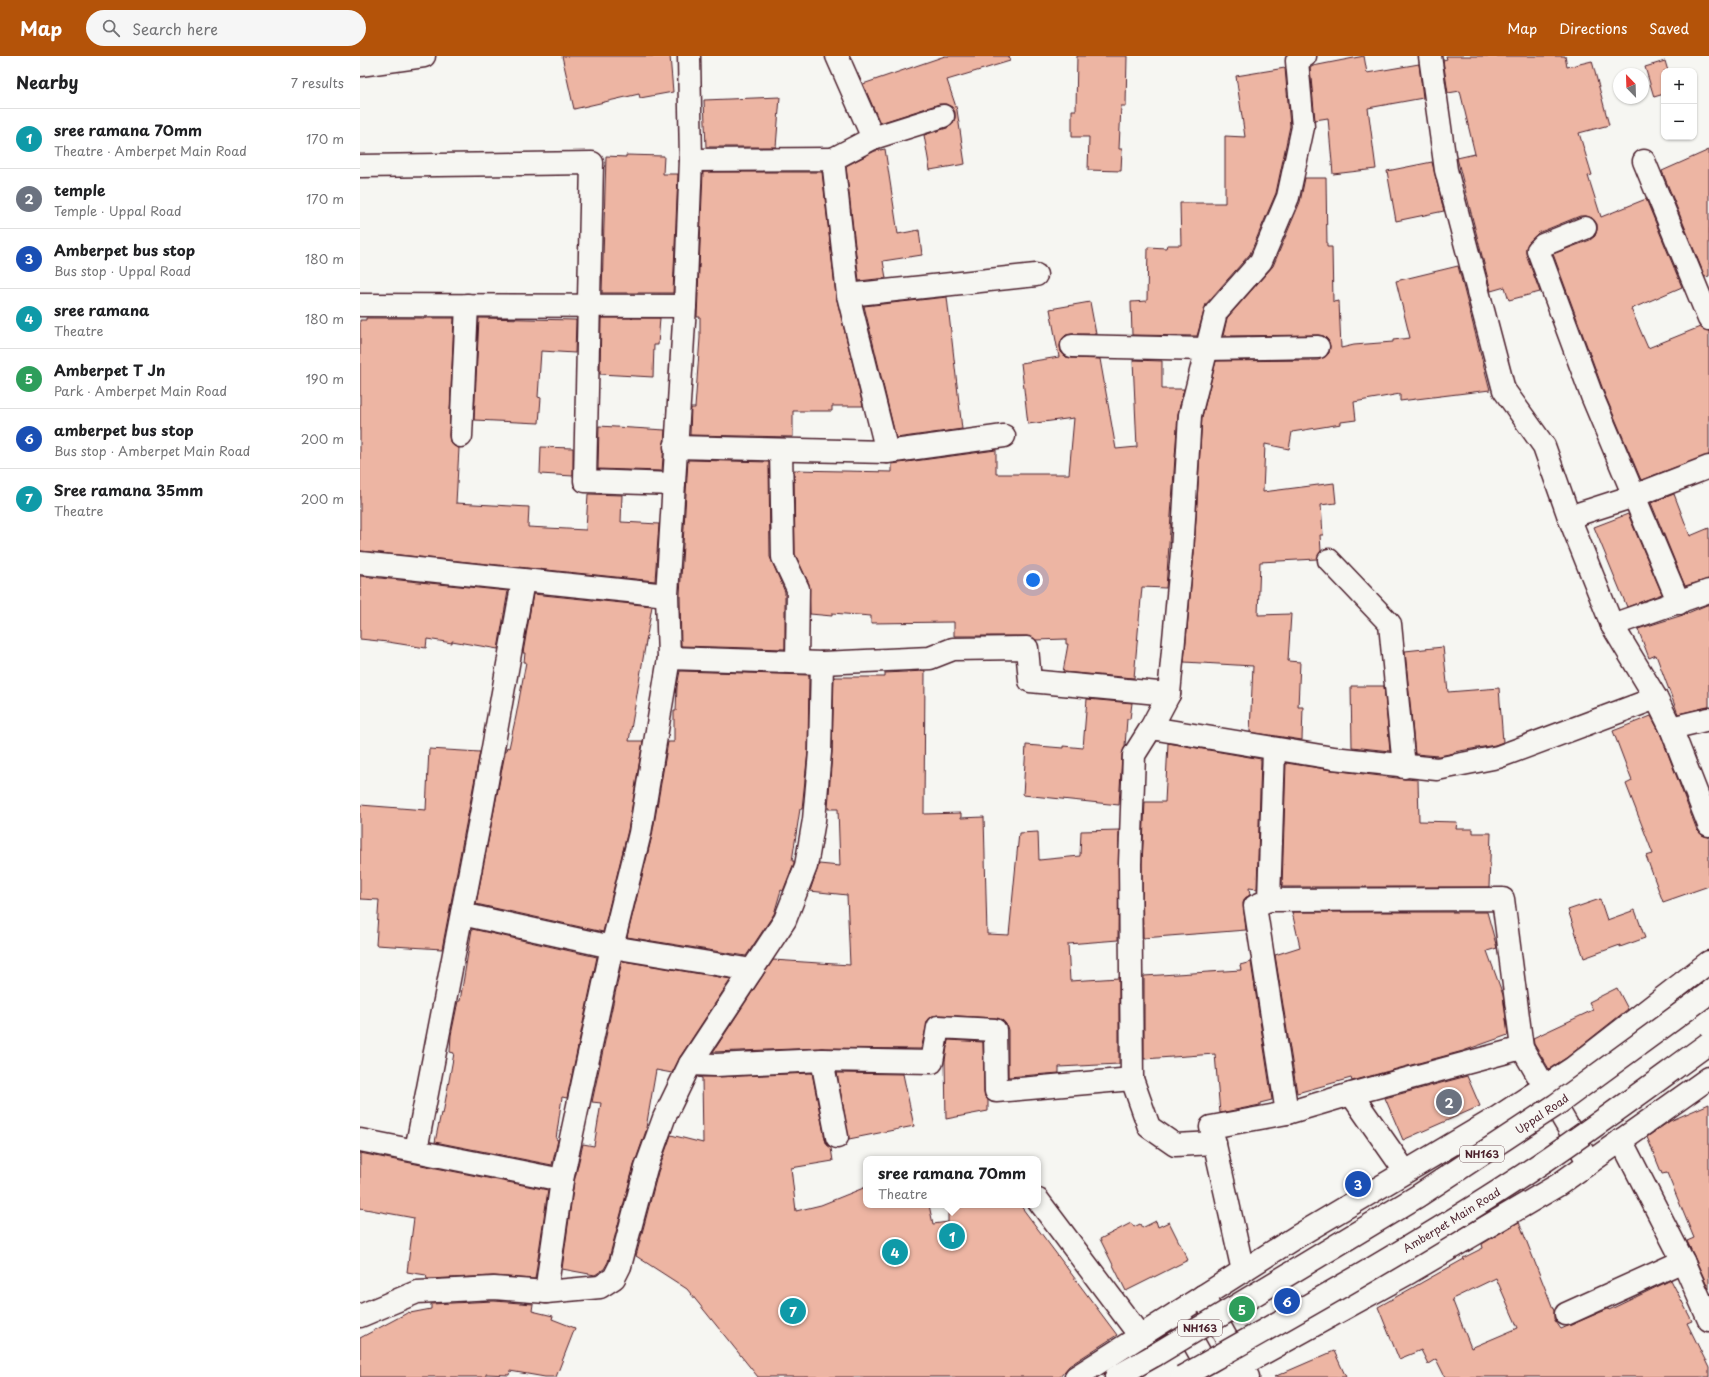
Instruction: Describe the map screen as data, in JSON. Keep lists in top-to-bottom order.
{
  "streets": {
    "main road": ["Uppal Road", "NH163", "Amberpet Main Road"]
  },
  "north": "top left",
  "page": {
    "header": "Map",
    "search": "Search here",
    "nav": ["Map", "Directions", "Saved"],
    "heading": ["Nearby", "7 results"],
    "map_buttons": ["+", "−"],
    "list": [
      {
        "mark": "1",
        "name": "sree ramana 70mm",
        "note": "Theatre · Amberpet Main Road",
        "value": "170 m"
      },
      {
        "mark": "2",
        "name": "temple",
        "note": "Temple · Uppal Road",
        "value": "170 m"
      },
      {
        "mark": "3",
        "name": "Amberpet bus stop",
        "note": "Bus stop · Uppal Road",
        "value": "180 m"
      },
      {
        "mark": "4",
        "name": "sree ramana",
        "note": "Theatre",
        "value": "180 m"
      },
      {
        "mark": "5",
        "name": "Amberpet T Jn",
        "note": "Park · Amberpet Main Road",
        "value": "190 m"
      },
      {
        "mark": "6",
        "name": "amberpet bus stop",
        "note": "Bus stop · Amberpet Main Road",
        "value": "200 m"
      },
      {
        "mark": "7",
        "name": "Sree ramana 35mm",
        "note": "Theatre",
        "value": "200 m"
      }
    ],
    "pins": [
      "2",
      "3",
      "1",
      "4",
      "6",
      "5",
      "7"
    ],
    "popup": ["sree ramana 70mm", "Theatre"]
  }
}
